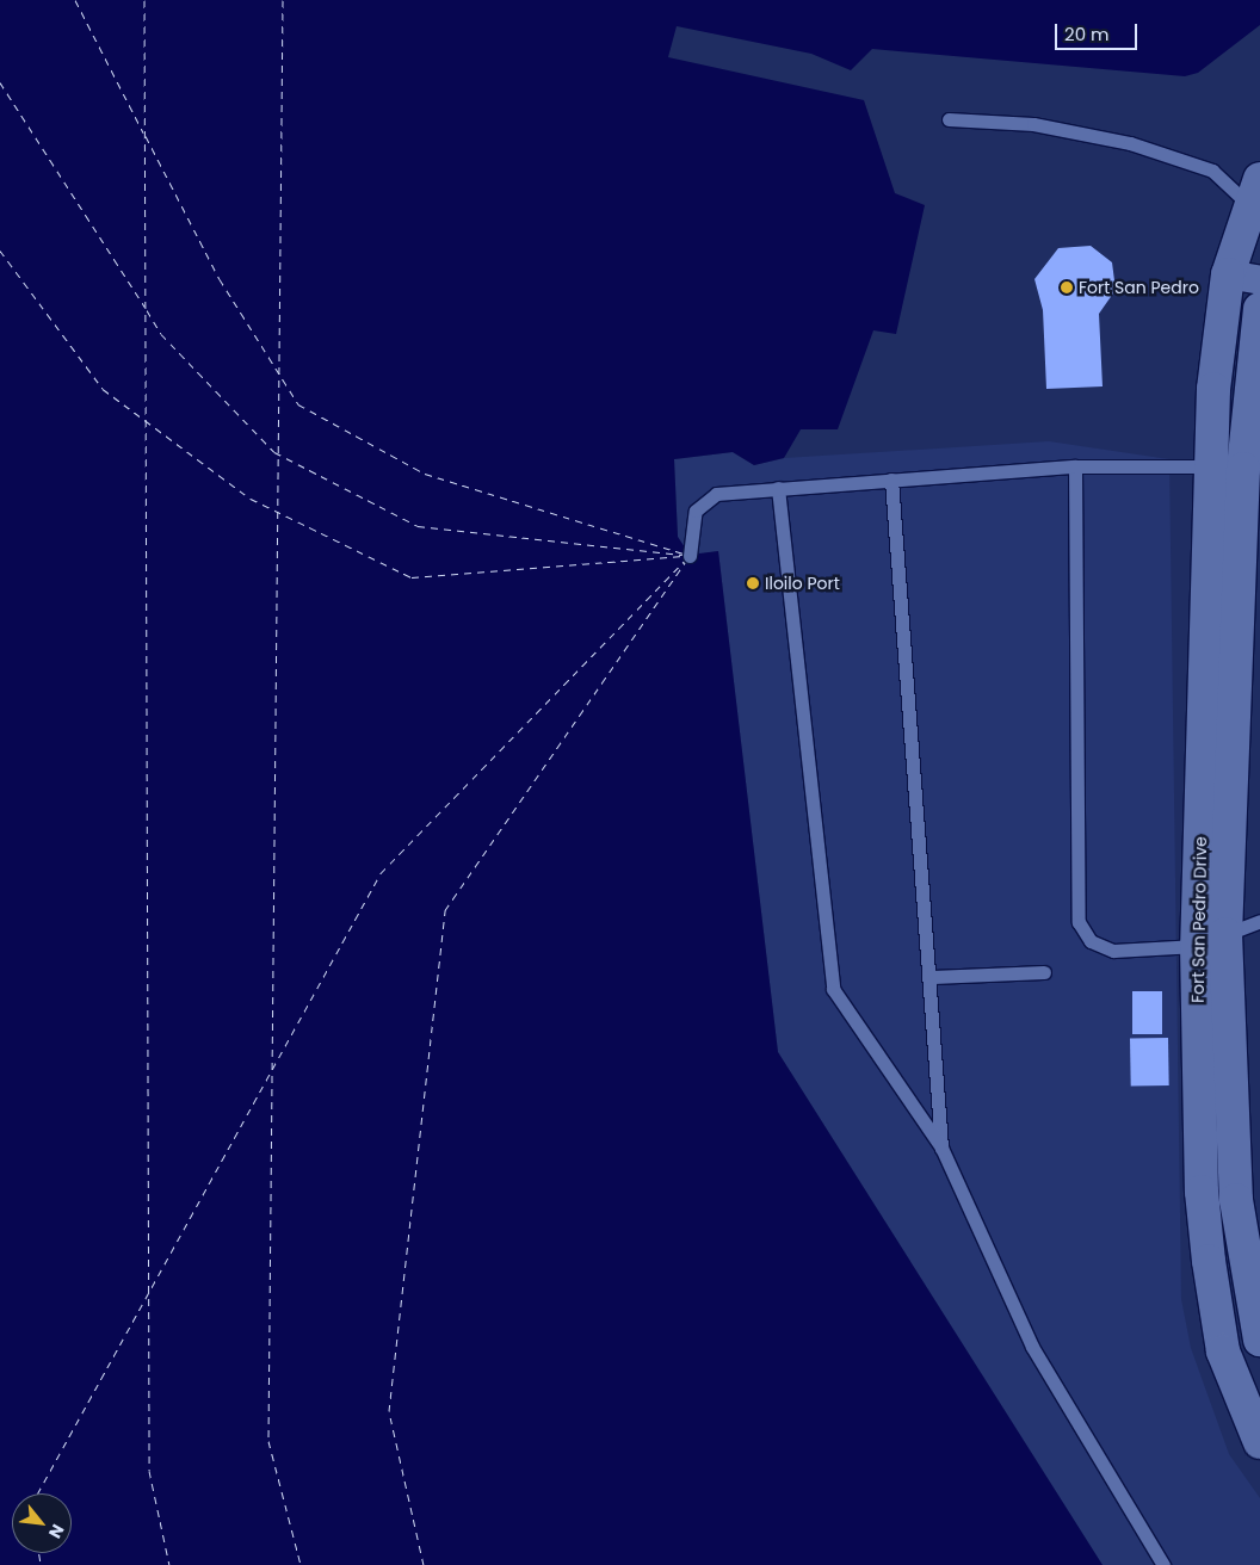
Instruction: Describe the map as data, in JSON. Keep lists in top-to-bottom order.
{
  "streets": {
    "main road": ["Fort San Pedro Drive"]
  },
  "places": ["Fort San Pedro", "Iloilo Port"],
  "scale_bar": "20 m",
  "north": "bottom right"
}
